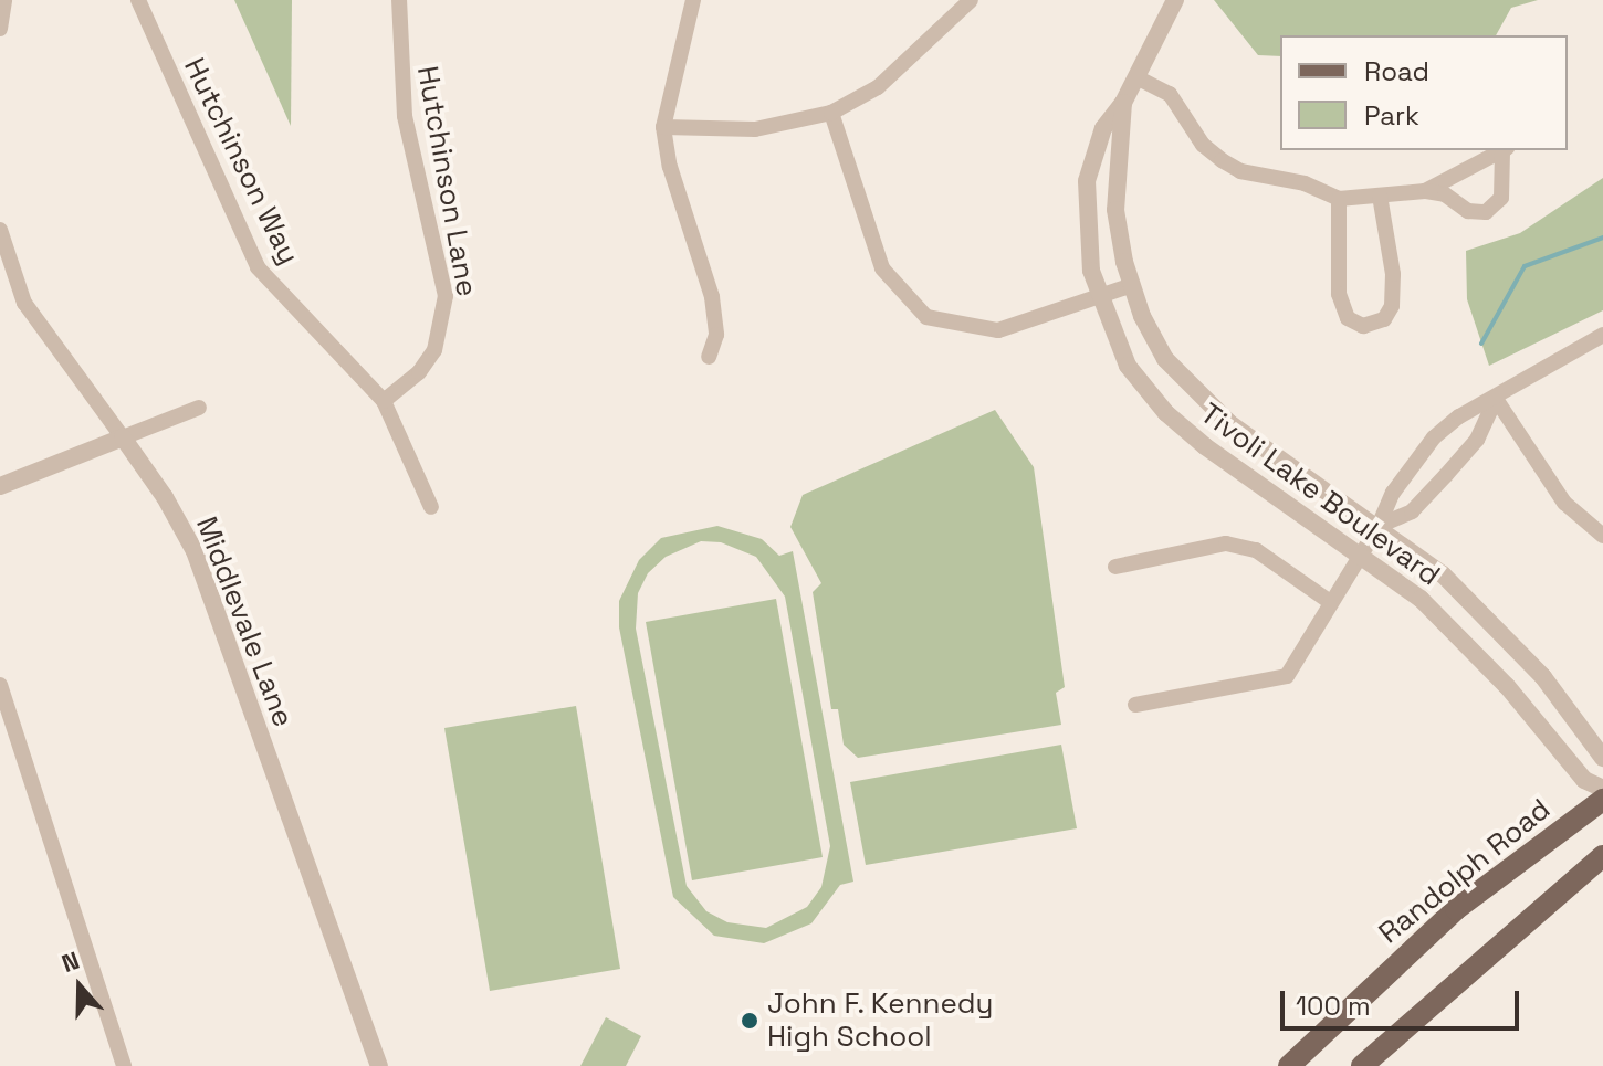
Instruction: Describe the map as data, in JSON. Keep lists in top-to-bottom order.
{
  "streets": {
    "main road": ["Randolph Road"],
    "street": [
      "Hutchinson Way",
      "Hutchinson Lane",
      "Tivoli Lake Boulevard",
      "Middlevale Lane"
    ]
  },
  "crossings": [
    ["Hutchinson Way", "Hutchinson Lane"]
  ],
  "places": ["John F. Kennedy High School"],
  "legend": ["Road", "Park"],
  "scale_bar": "100 m",
  "north": "top"
}
